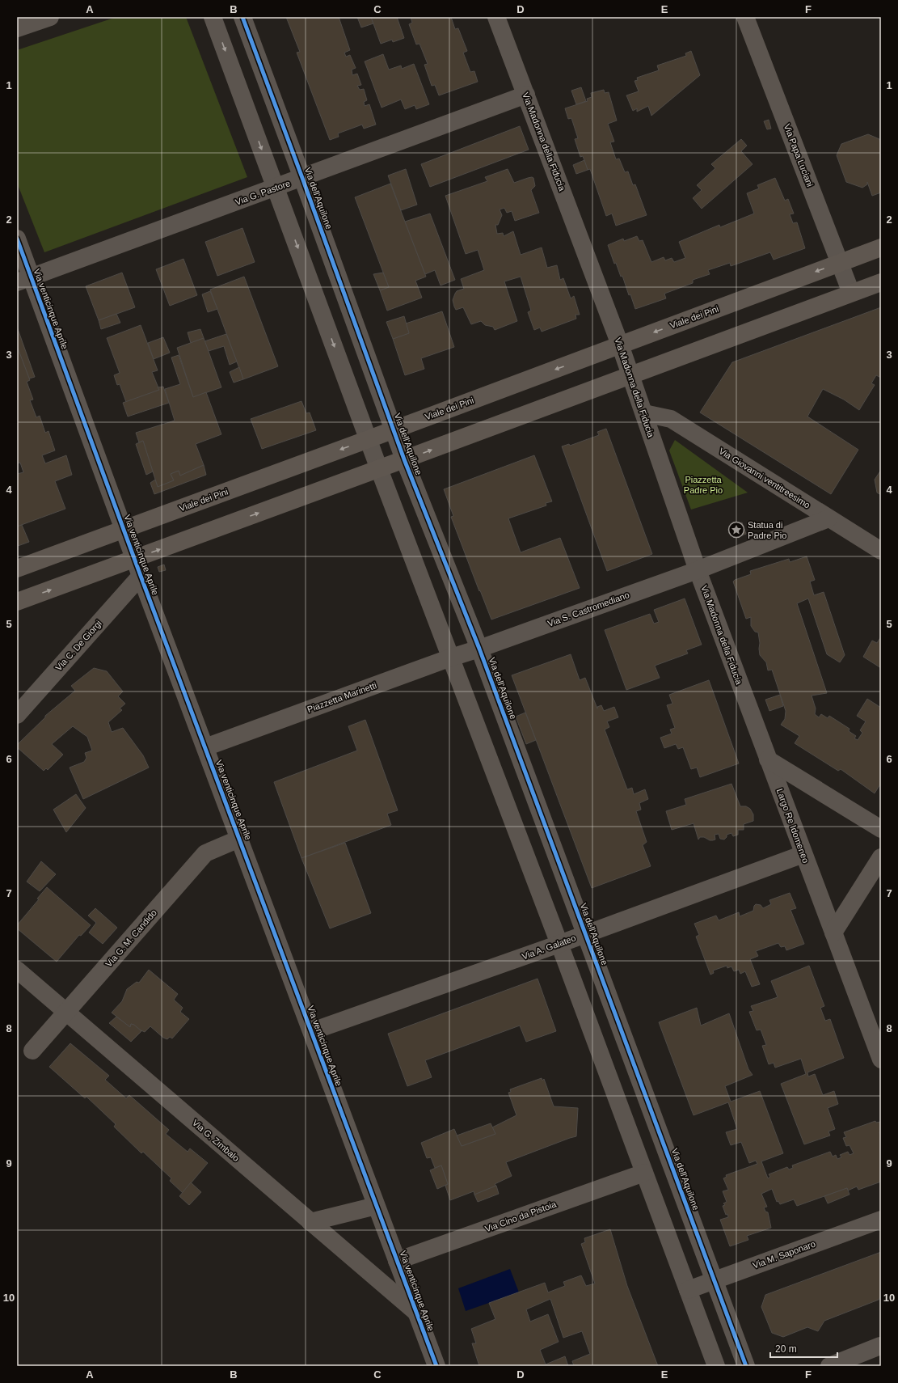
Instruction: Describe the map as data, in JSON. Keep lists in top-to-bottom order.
{
  "streets": {
    "street": [
      "Via Madonna della Fiducia",
      "Via Papa Luciani",
      "Via G. Pastore",
      "Via dell'Aquilone",
      "Via venticinque Aprile",
      "Viale dei Pini",
      "Via Giovanni ventitreesimo",
      "Via S. Castromediano",
      "Via C. De Giorgi",
      "Piazzetta Marinetti",
      "Largo Re Idomeneo",
      "Via G. M. Candido",
      "Via A. Galateo",
      "Via G. Zimbalo",
      "Via Cino da Pistoia",
      "Via M. Saponaro"
    ]
  },
  "crossings": [
    ["Via Madonna della Fiducia", "Via G. Pastore"],
    ["Via Madonna della Fiducia", "Viale dei Pini"],
    ["Via Madonna della Fiducia", "Via Giovanni ventitreesimo"],
    ["Via Madonna della Fiducia", "Via S. Castromediano"],
    ["Via Madonna della Fiducia", "Largo Re Idomeneo"],
    ["Via Papa Luciani", "Viale dei Pini"],
    ["Via G. Pastore", "Via dell'Aquilone"],
    ["Via G. Pastore", "Via venticinque Aprile"],
    ["Via dell'Aquilone", "Viale dei Pini"],
    ["Via dell'Aquilone", "Via S. Castromediano"],
    ["Via dell'Aquilone", "Piazzetta Marinetti"],
    ["Via dell'Aquilone", "Via A. Galateo"],
    ["Via dell'Aquilone", "Via M. Saponaro"],
    ["Via venticinque Aprile", "Viale dei Pini"],
    ["Via venticinque Aprile", "Via C. De Giorgi"],
    ["Via venticinque Aprile", "Piazzetta Marinetti"],
    ["Via venticinque Aprile", "Via G. M. Candido"],
    ["Via venticinque Aprile", "Via A. Galateo"],
    ["Via venticinque Aprile", "Via G. Zimbalo"],
    ["Via venticinque Aprile", "Via Cino da Pistoia"],
    ["Via Giovanni ventitreesimo", "Via S. Castromediano"],
    ["Via S. Castromediano", "Piazzetta Marinetti"],
    ["Largo Re Idomeneo", "Via A. Galateo"],
    ["Via G. M. Candido", "Via G. Zimbalo"]
  ],
  "parks": ["Piazzetta Padre Pio"],
  "places": {
    "place": ["Statua di Padre Pio"]
  },
  "scale_bar": "20 m",
  "grid": {
    "columns": [
      "A",
      "B",
      "C",
      "D",
      "E",
      "F"
    ],
    "rows": [
      "1",
      "2",
      "3",
      "4",
      "5",
      "6",
      "7",
      "8",
      "9",
      "10"
    ]
  }
}
